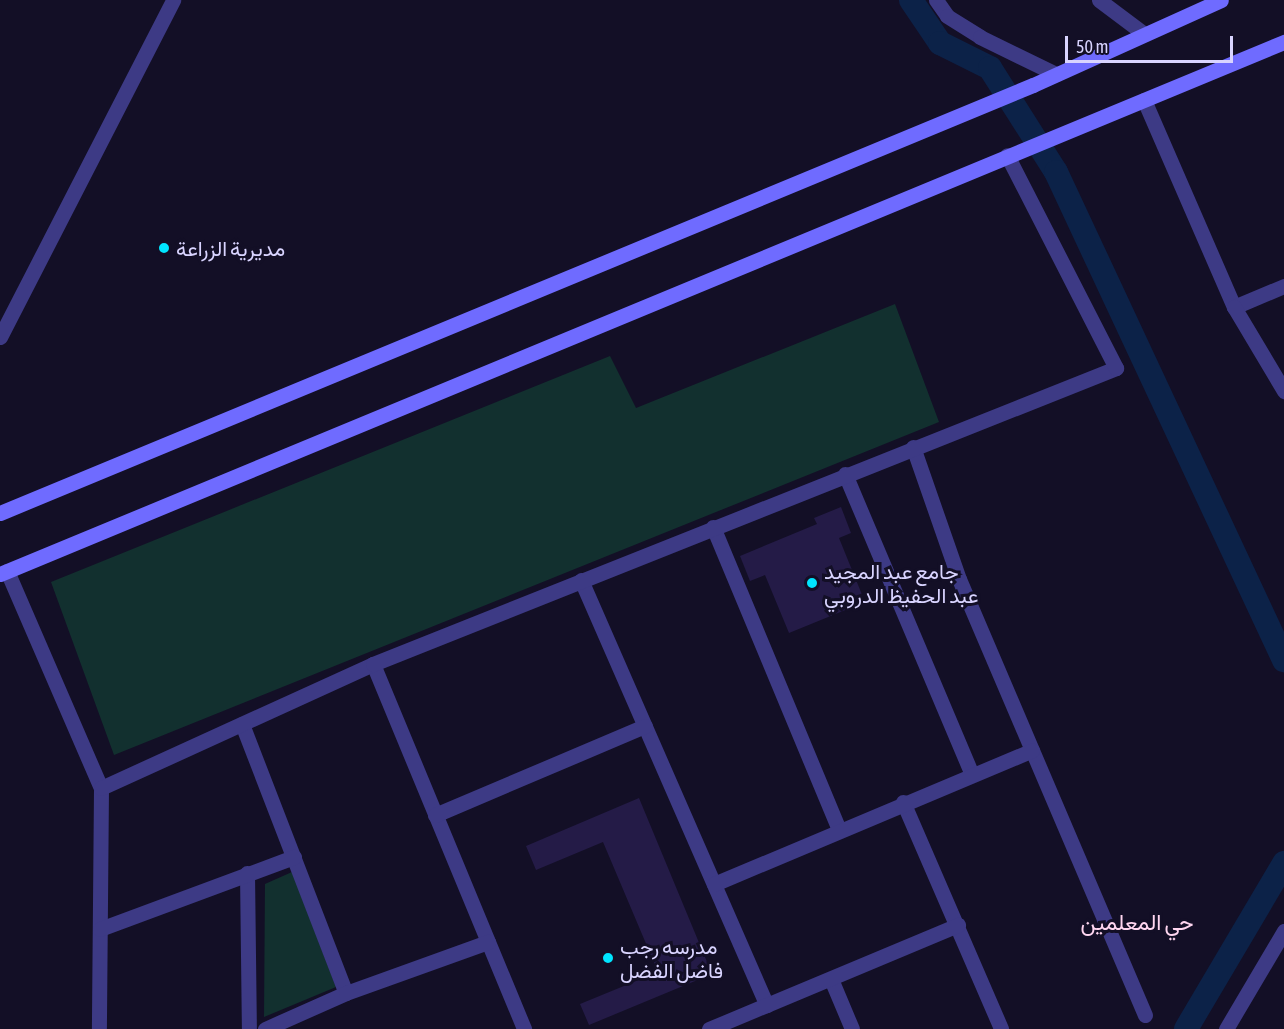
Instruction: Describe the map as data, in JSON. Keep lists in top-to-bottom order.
{
  "districts": ["حي المعلمين"],
  "places": ["مديرية الزراعة", "جامع عبد المجيد عبد الحفيظ الدروبي", "مدرسه رجب فاضل الفضل"],
  "scale_bar": "50 m"
}
